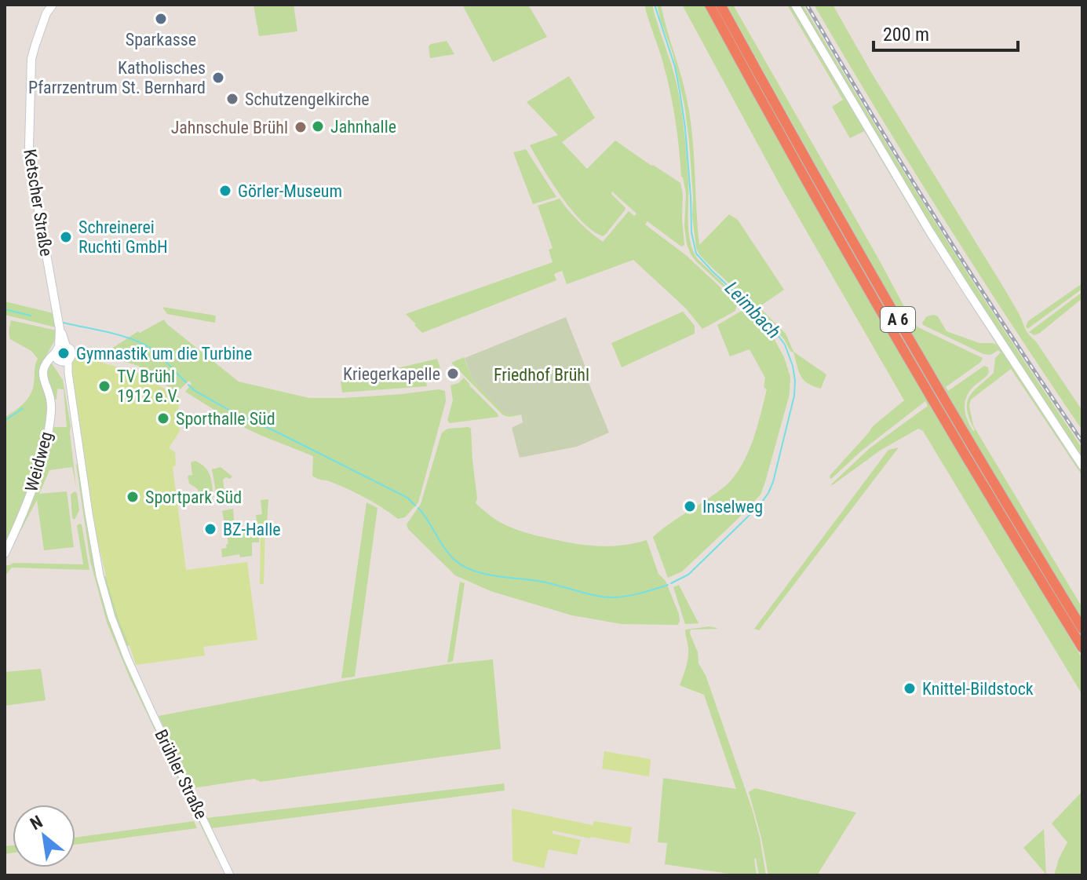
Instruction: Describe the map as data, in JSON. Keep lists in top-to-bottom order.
{
  "streets": {
    "highway": ["A 6"],
    "main road": ["Ketscher Straße", "Weidweg"],
    "street": ["Brühler Straße"]
  },
  "crossings": [
    ["Ketscher Straße", "Weidweg"],
    ["Ketscher Straße", "Brühler Straße"],
    ["Weidweg", "Brühler Straße"]
  ],
  "water": ["Leimbach"],
  "parks": ["Friedhof Brühl"],
  "places": [
    "Sparkasse",
    "Katholisches Pfarrzentrum St. Bernhard",
    "Schutzengelkirche",
    "Jahnhalle",
    "Jahnschule Brühl",
    "Görler-Museum",
    "Schreinerei Ruchti GmbH",
    "Gymnastik um die Turbine",
    "Kriegerkapelle",
    "TV Brühl 1912 e.V.",
    "Sporthalle Süd",
    "Sportpark Süd",
    "Inselweg",
    "BZ-Halle",
    "Knittel-Bildstock"
  ],
  "scale_bar": "200 m",
  "north": "top left"
}
